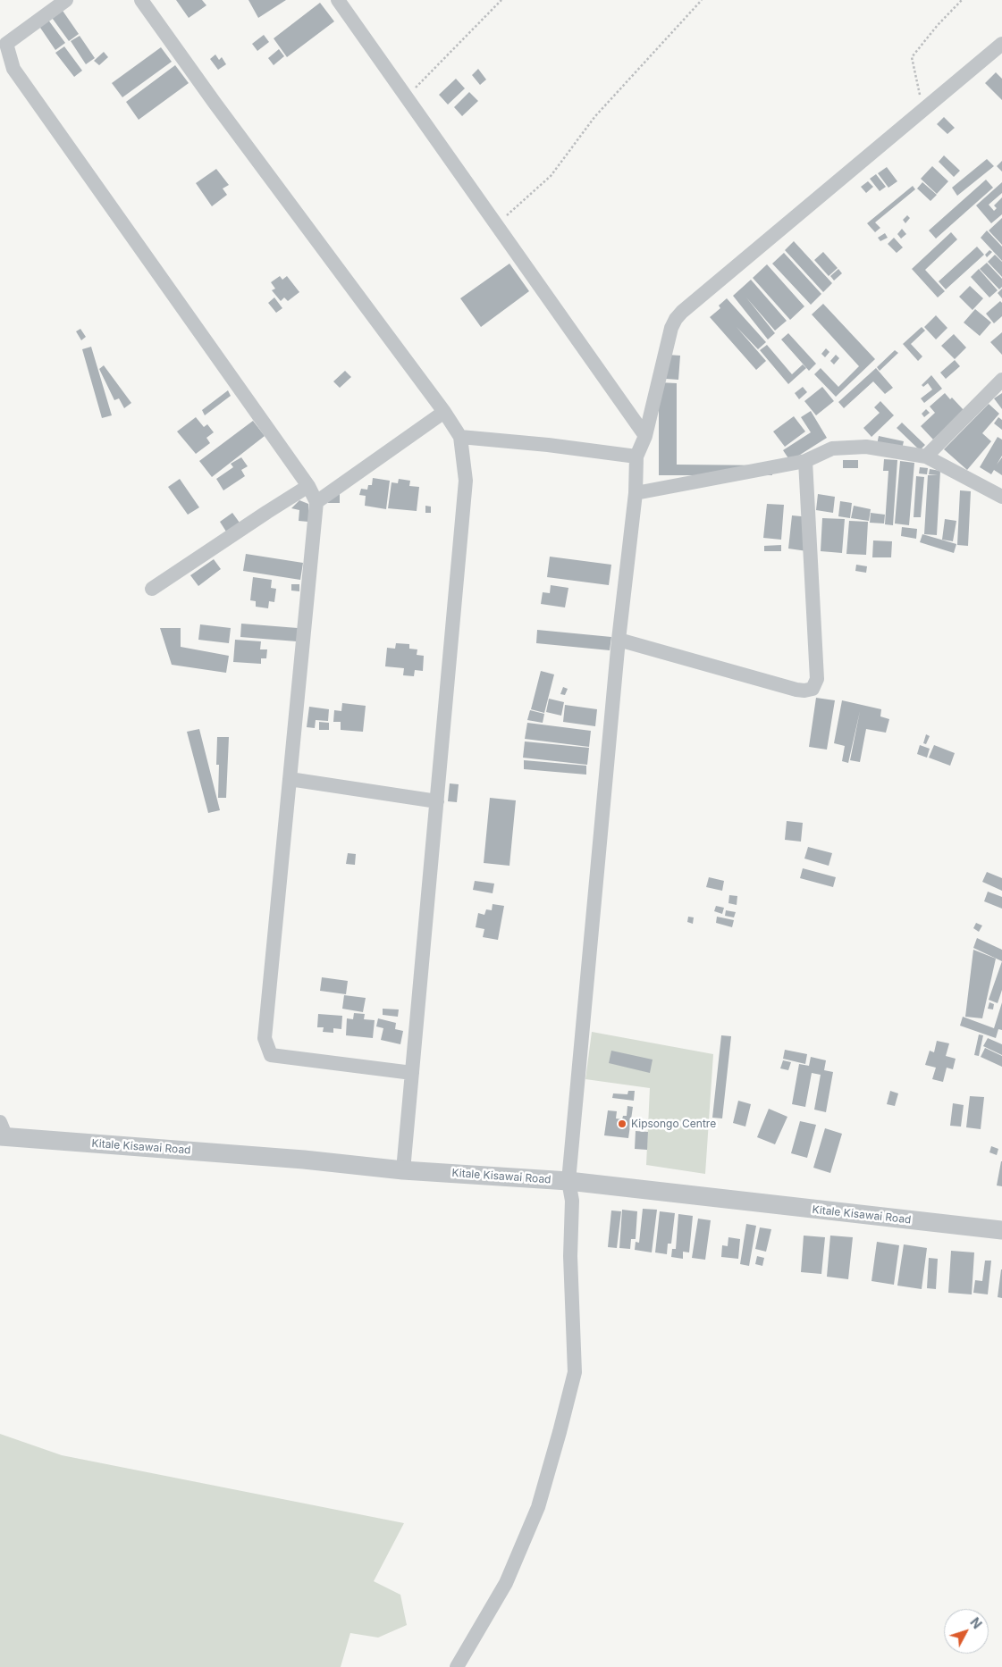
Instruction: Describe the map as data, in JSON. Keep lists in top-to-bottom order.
{
  "streets": {
    "street": ["Kitale Kisawai Road"]
  },
  "places": ["Kipsongo Centre"],
  "north": "top right"
}
